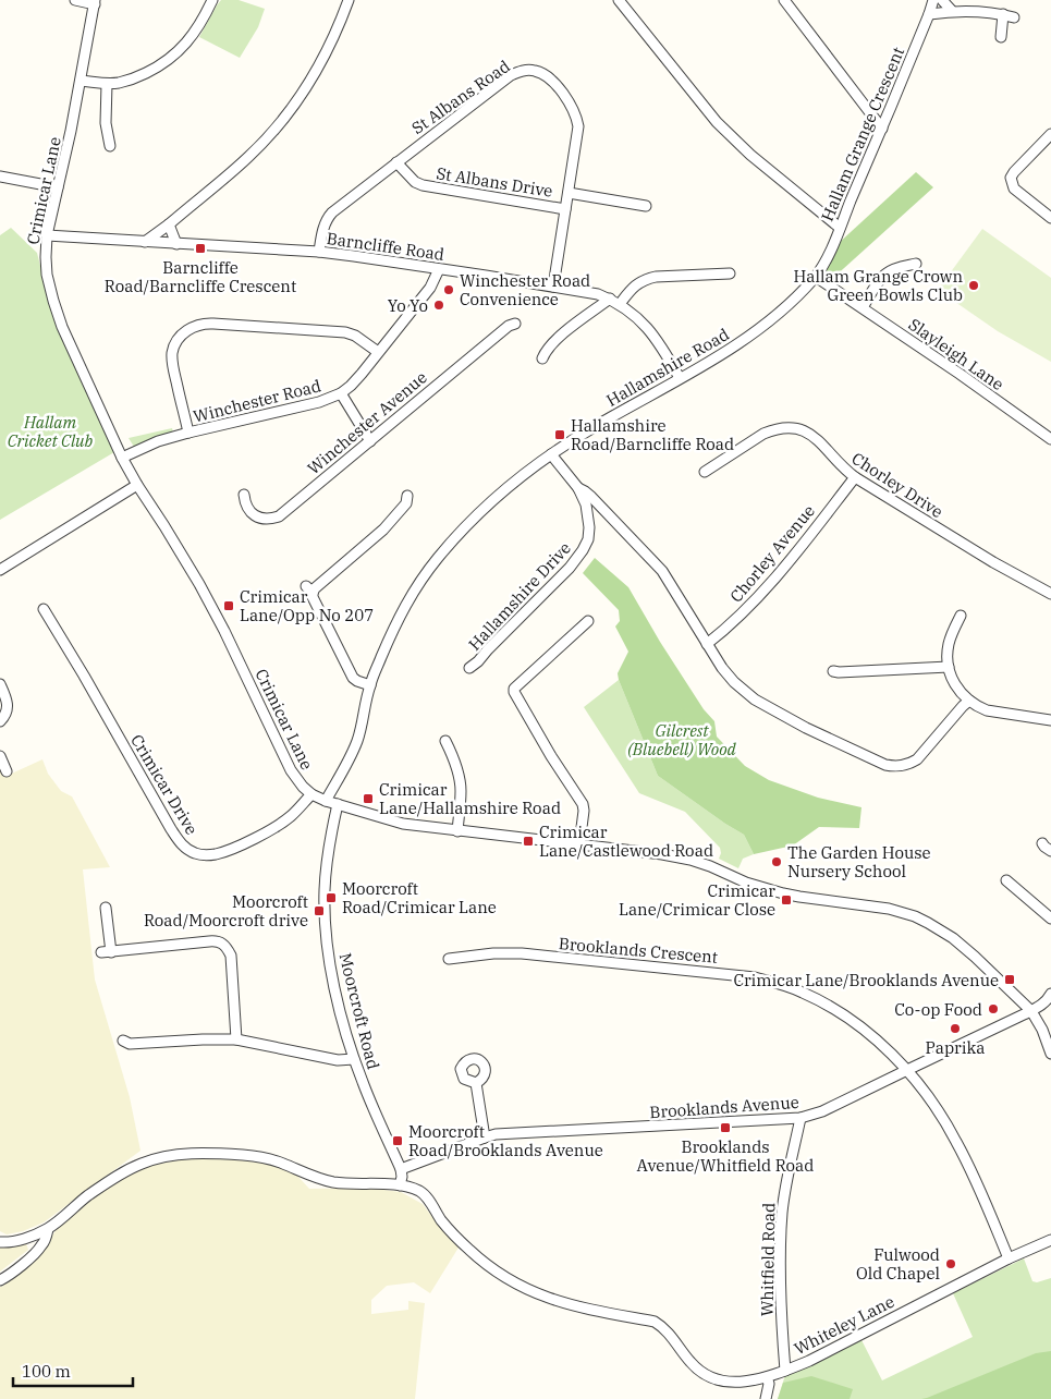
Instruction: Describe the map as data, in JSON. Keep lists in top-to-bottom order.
{
  "streets": {
    "street": [
      "St Albans Road",
      "Hallam Grange Crescent",
      "St Albans Drive",
      "Crimicar Lane",
      "Barncliffe Road",
      "Slayleigh Lane",
      "Hallamshire Road",
      "Winchester Road",
      "Winchester Avenue",
      "Chorley Drive",
      "Chorley Avenue",
      "Hallamshire Drive",
      "Crimicar Drive",
      "Brooklands Crescent",
      "Moorcroft Road",
      "Brooklands Avenue",
      "Whitfield Road",
      "Whiteley Lane"
    ]
  },
  "crossings": [
    ["St Albans Road", "St Albans Drive"],
    ["St Albans Road", "Barncliffe Road"],
    ["Hallam Grange Crescent", "Slayleigh Lane"],
    ["Hallam Grange Crescent", "Hallamshire Road"],
    ["Crimicar Lane", "Barncliffe Road"],
    ["Crimicar Lane", "Hallamshire Road"],
    ["Crimicar Lane", "Winchester Road"],
    ["Crimicar Lane", "Crimicar Drive"],
    ["Crimicar Lane", "Moorcroft Road"],
    ["Crimicar Lane", "Brooklands Avenue"],
    ["Barncliffe Road", "Hallamshire Road"],
    ["Barncliffe Road", "Winchester Road"],
    ["Slayleigh Lane", "Hallamshire Road"],
    ["Hallamshire Road", "Hallamshire Drive"],
    ["Chorley Drive", "Chorley Avenue"],
    ["Brooklands Crescent", "Brooklands Avenue"],
    ["Brooklands Crescent", "Whiteley Lane"],
    ["Moorcroft Road", "Brooklands Avenue"],
    ["Moorcroft Road", "Whiteley Lane"],
    ["Brooklands Avenue", "Whitfield Road"],
    ["Whitfield Road", "Whiteley Lane"]
  ],
  "parks": ["Hallam Cricket Club", "Gilcrest (Bluebell) Wood"],
  "places": {
    "transit": [
      "Barncliffe Road/Barncliffe Crescent",
      "Hallamshire Road/Barncliffe Road",
      "Crimicar Lane/Opp No 207",
      "Crimicar Lane/Hallamshire Road",
      "Crimicar Lane/Castlewood Road",
      "Moorcroft Road/Crimicar Lane",
      "Crimicar Lane/Crimicar Close",
      "Moorcroft Road/Moorcroft drive",
      "Crimicar Lane/Brooklands Avenue",
      "Brooklands Avenue/Whitfield Road",
      "Moorcroft Road/Brooklands Avenue"
    ],
    "other": [
      "Hallam Grange Crown Green Bowls Club",
      "Winchester Road Convenience",
      "Yo Yo",
      "The Garden House Nursery School",
      "Co-op Food",
      "Paprika",
      "Fulwood Old Chapel"
    ]
  },
  "scale_bar": "100 m"
}
